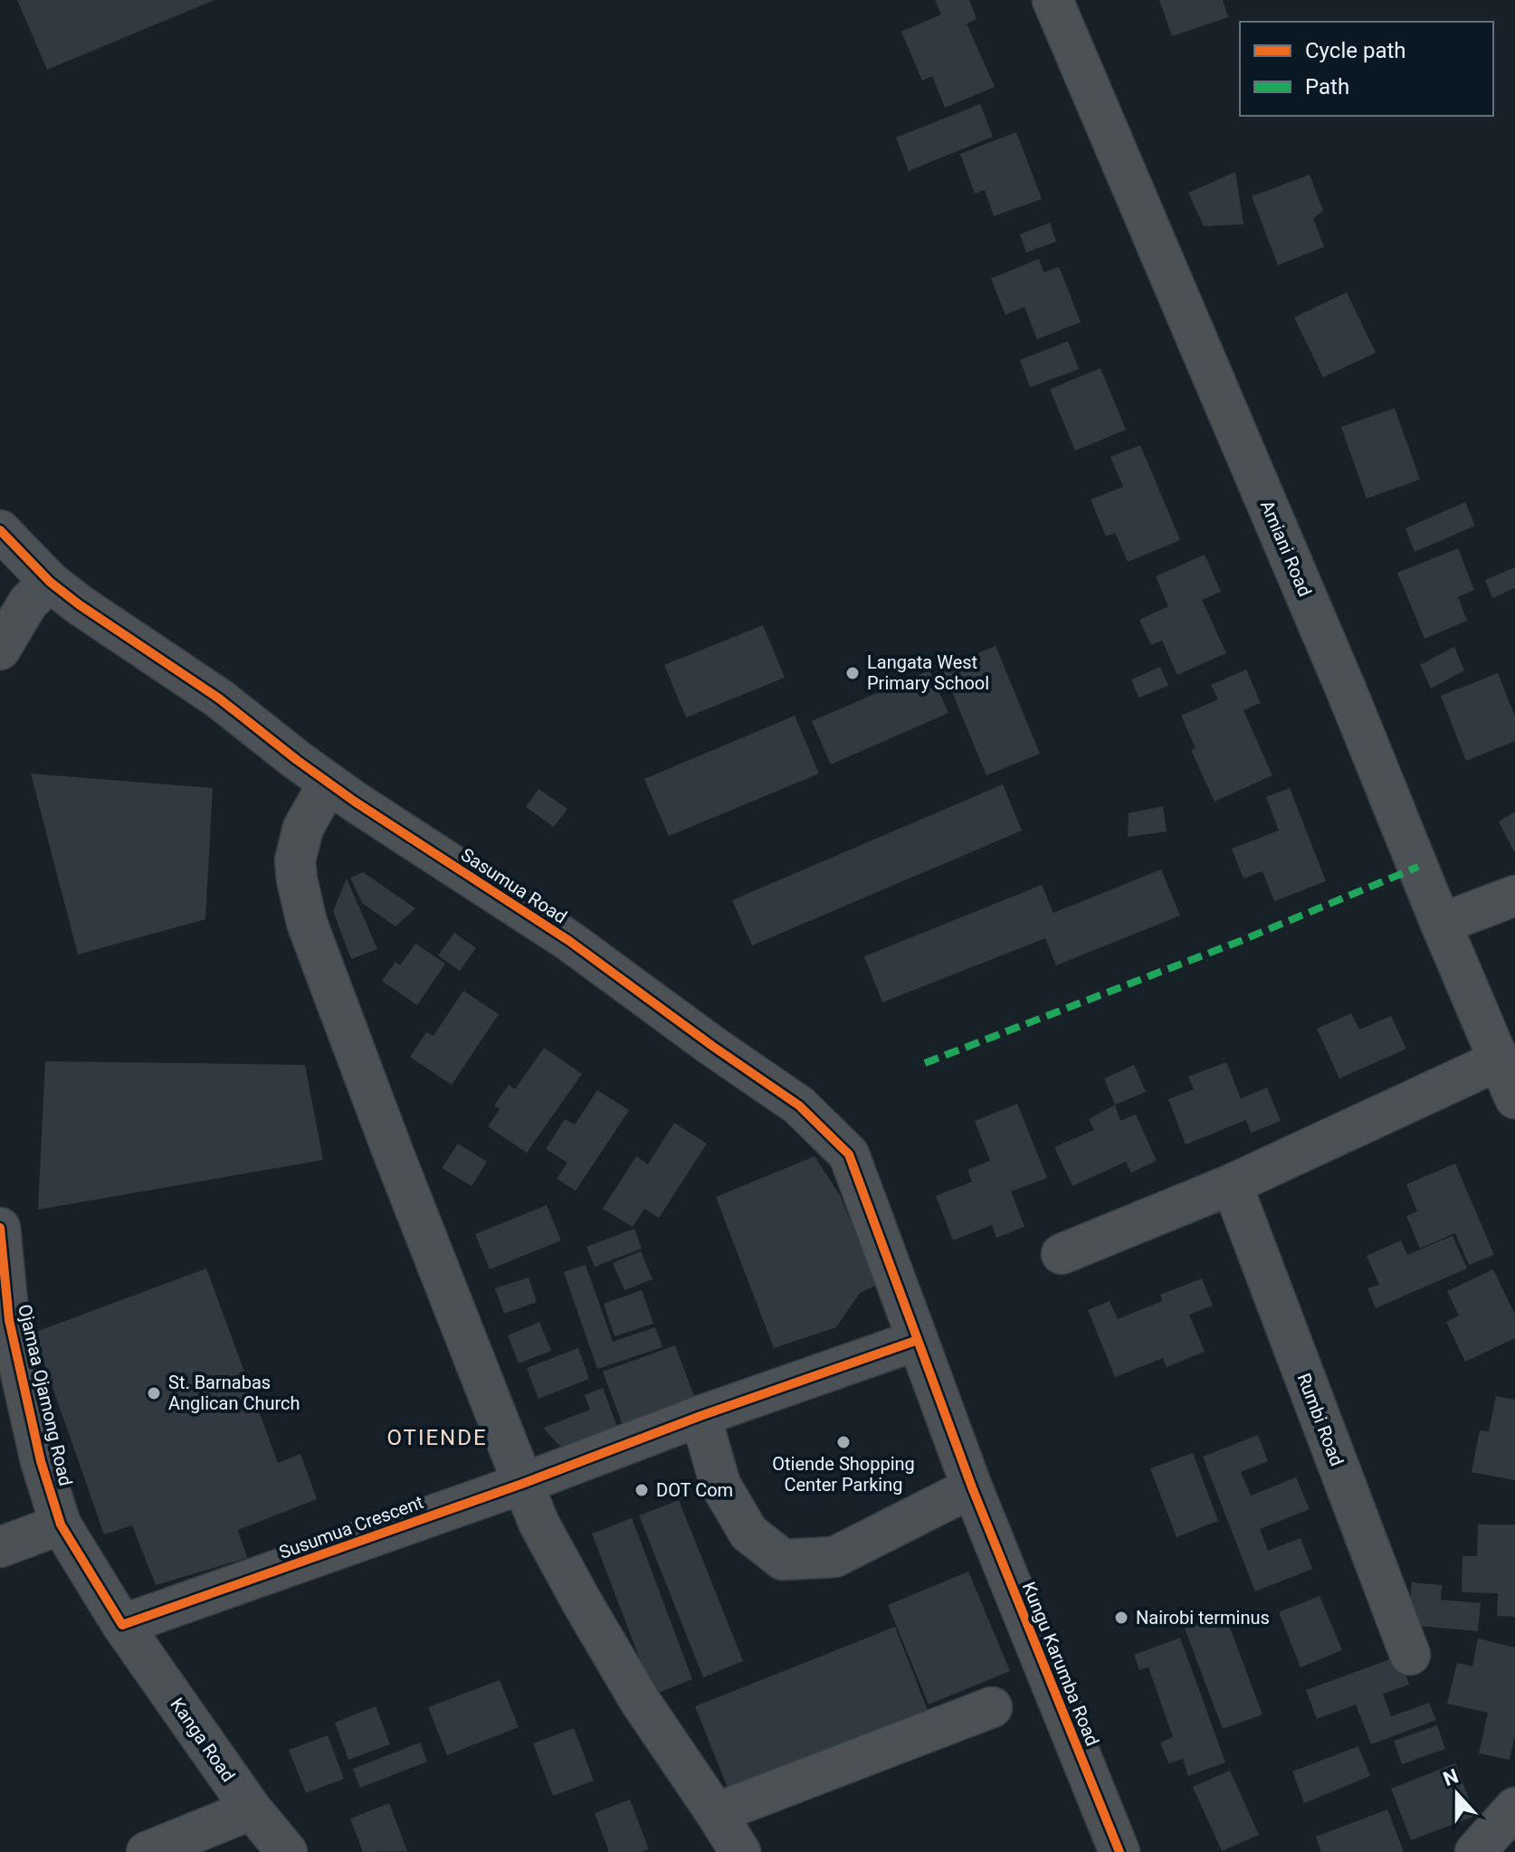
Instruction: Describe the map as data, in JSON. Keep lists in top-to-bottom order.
{
  "streets": {
    "street": [
      "Amiani Road",
      "Sasumua Road",
      "Ojamaa Ojamong Road",
      "Rumbi Road",
      "Susumua Crescent",
      "Kungu Karumba Road",
      "Kanga Road"
    ]
  },
  "crossings": [
    ["Sasumua Road", "Susumua Crescent"],
    ["Sasumua Road", "Kungu Karumba Road"],
    ["Susumua Crescent", "Kanga Road"]
  ],
  "districts": ["OTIENDE"],
  "places": [
    "Langata West Primary School",
    "St. Barnabas Anglican Church",
    "Otiende Shopping Center Parking",
    "DOT Com",
    "Nairobi terminus"
  ],
  "legend": ["Cycle path", "Path"],
  "north": "top"
}
